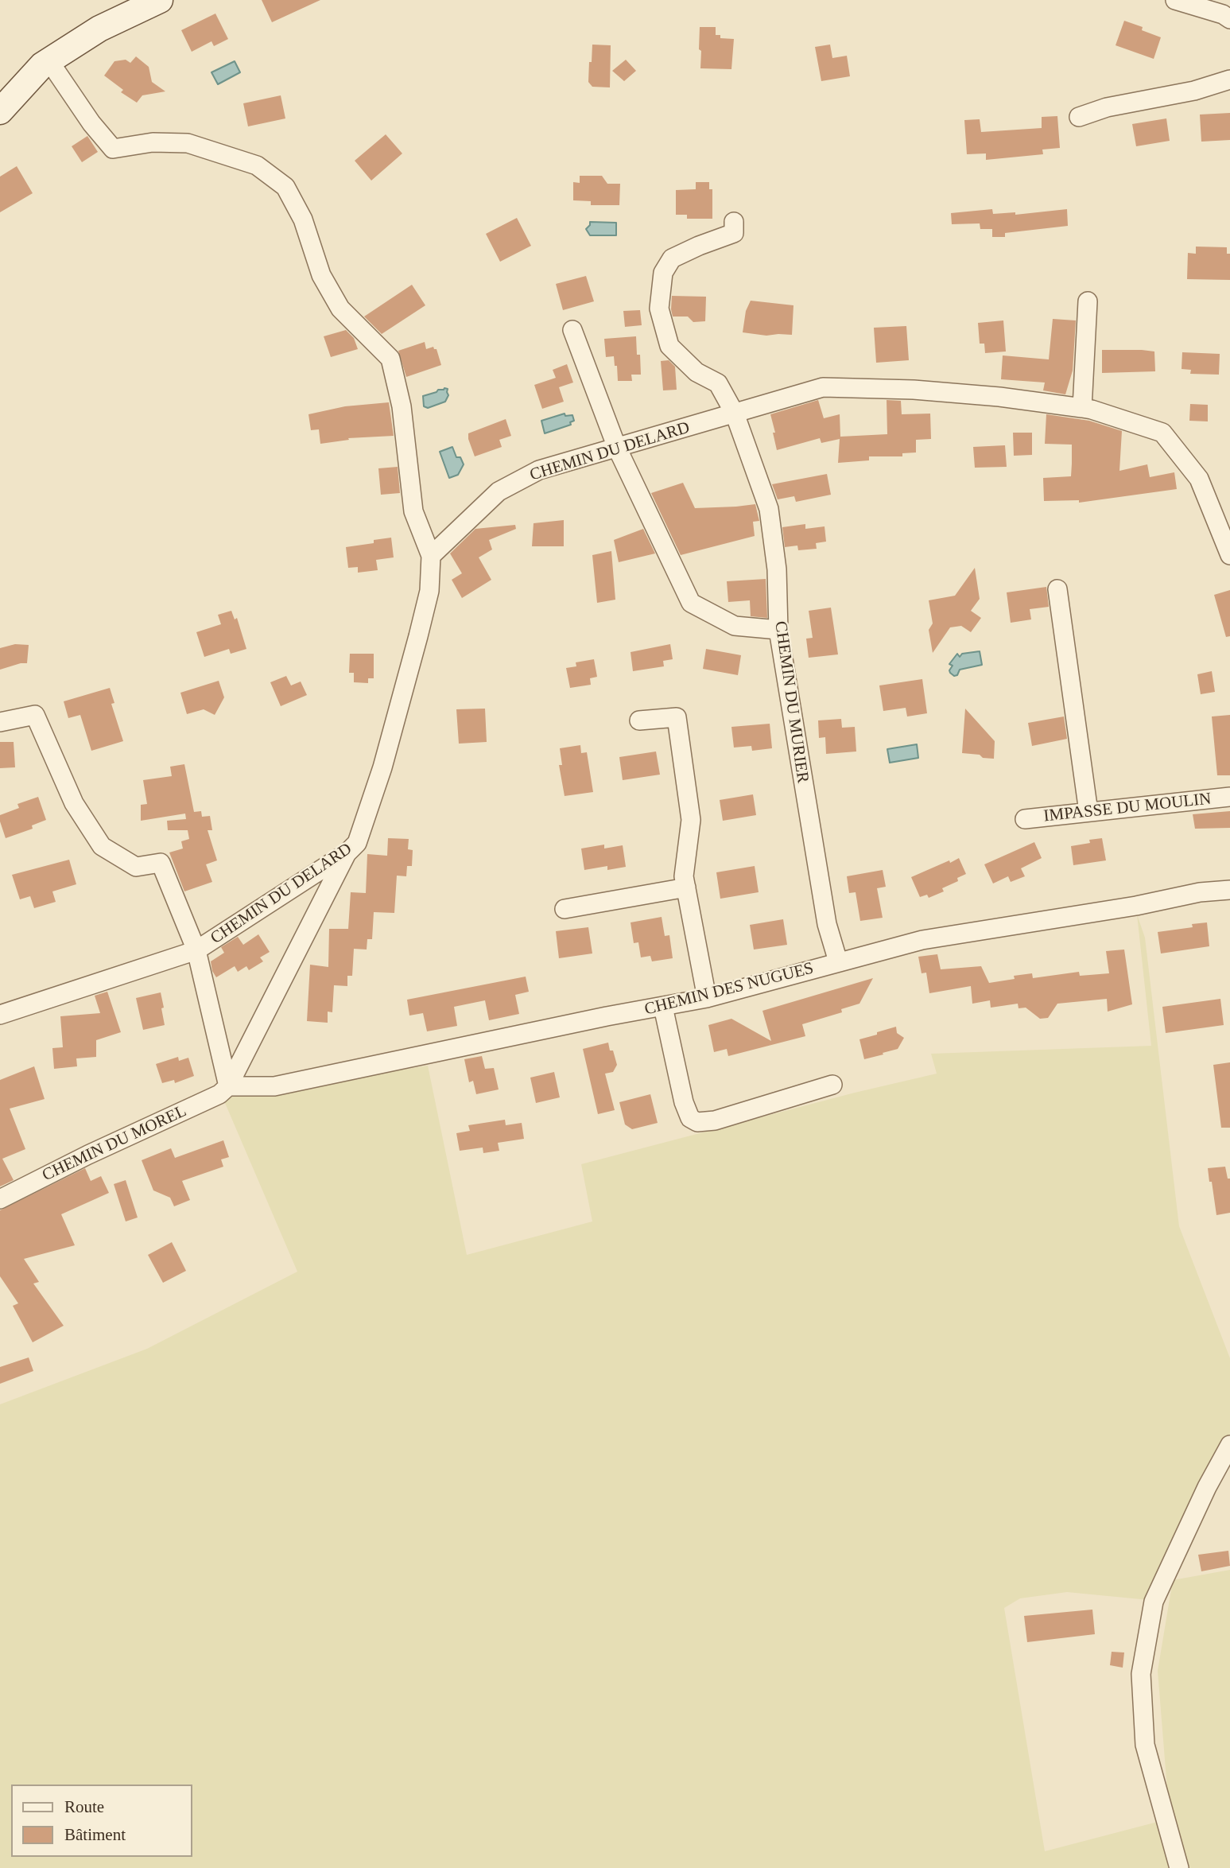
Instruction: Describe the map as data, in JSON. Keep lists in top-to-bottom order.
{
  "streets": {
    "street": [
      "CHEMIN DU DELARD",
      "CHEMIN DU MURIER",
      "IMPASSE DU MOULIN",
      "CHEMIN DES NUGUES",
      "CHEMIN DU MOREL"
    ]
  },
  "crossings": [
    ["CHEMIN DU DELARD", "CHEMIN DU MURIER"],
    ["CHEMIN DU DELARD", "CHEMIN DES NUGUES"],
    ["CHEMIN DU DELARD", "CHEMIN DU MOREL"],
    ["CHEMIN DU MURIER", "CHEMIN DES NUGUES"],
    ["CHEMIN DES NUGUES", "CHEMIN DU MOREL"]
  ],
  "legend": ["Route", "Bâtiment"]
}
